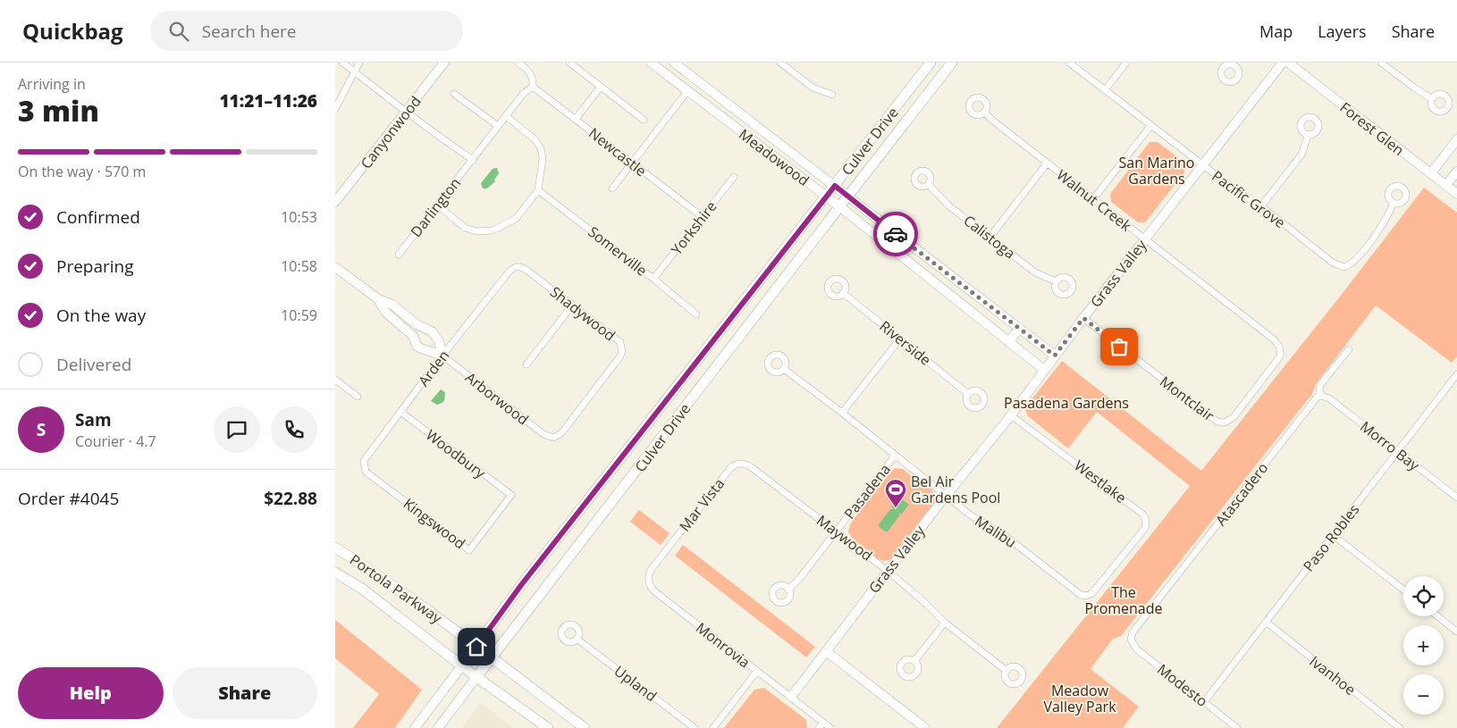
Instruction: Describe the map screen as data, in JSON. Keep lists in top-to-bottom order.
{
  "streets": {
    "main road": ["Culver Drive", "Portola Parkway"],
    "street": [
      "Forest Glen",
      "Canyonwood",
      "Newcastle",
      "Meadowood",
      "Pacific Grove",
      "Walnut Creek",
      "Darlington",
      "Yorkshire",
      "Calistoga",
      "Somerville",
      "Grass Valley",
      "Shadywood",
      "Riverside",
      "Arden",
      "Arborwood",
      "Montclair",
      "Morro Bay",
      "Woodbury",
      "Westlake",
      "Pasadena",
      "Atascadero",
      "Mar Vista",
      "Kingswood",
      "Malibu",
      "Maywood",
      "Paso Robles",
      "Monrovia",
      "Ivanhoe",
      "Upland",
      "Modesto"
    ]
  },
  "crossings": [
    ["Culver Drive", "Meadowood"],
    ["Culver Drive", "Portola Parkway"],
    ["Newcastle", "Darlington"],
    ["Newcastle", "Yorkshire"],
    ["Meadowood", "Grass Valley"],
    ["Pacific Grove", "Grass Valley"],
    ["Walnut Creek", "Grass Valley"],
    ["Walnut Creek", "Montclair"],
    ["Yorkshire", "Somerville"],
    ["Grass Valley", "Montclair"],
    ["Grass Valley", "Westlake"],
    ["Grass Valley", "Malibu"],
    ["Grass Valley", "Maywood"],
    ["Grass Valley", "Monrovia"],
    ["Shadywood", "Arden"],
    ["Shadywood", "Arborwood"],
    ["Arden", "Arborwood"],
    ["Arden", "Woodbury"],
    ["Arden", "Kingswood"],
    ["Morro Bay", "Atascadero"],
    ["Morro Bay", "Paso Robles"],
    ["Woodbury", "Kingswood"],
    ["Westlake", "Malibu"],
    ["Pasadena", "Malibu"],
    ["Pasadena", "Maywood"],
    ["Atascadero", "Modesto"],
    ["Mar Vista", "Maywood"],
    ["Mar Vista", "Monrovia"],
    ["Paso Robles", "Ivanhoe"],
    ["Paso Robles", "Modesto"]
  ],
  "parks": [
    "San Marino Gardens",
    "Pasadena Gardens",
    "The Promenade",
    "Meadow Valley Park"
  ],
  "places": {
    "sports": ["Bel Air Gardens Pool"]
  },
  "page": {
    "header": "Quickbag",
    "search": "Search here",
    "nav": ["Map", "Layers", "Share"],
    "heading": ["3 min", "Arriving in", "11:21–11:26"],
    "panel": [
      "Sam",
      "Courier · 4.7",
      "Order #4045",
      "$22.88"
    ],
    "bar": "On the way · 570 m",
    "list": [
      ["Confirmed", "10:53"],
      ["Preparing", "10:58"],
      ["On the way", "10:59"],
      "Delivered"
    ],
    "round": "S",
    "map_buttons": ["+", "−"],
    "buttons": ["Help", "Share"]
  }
}
